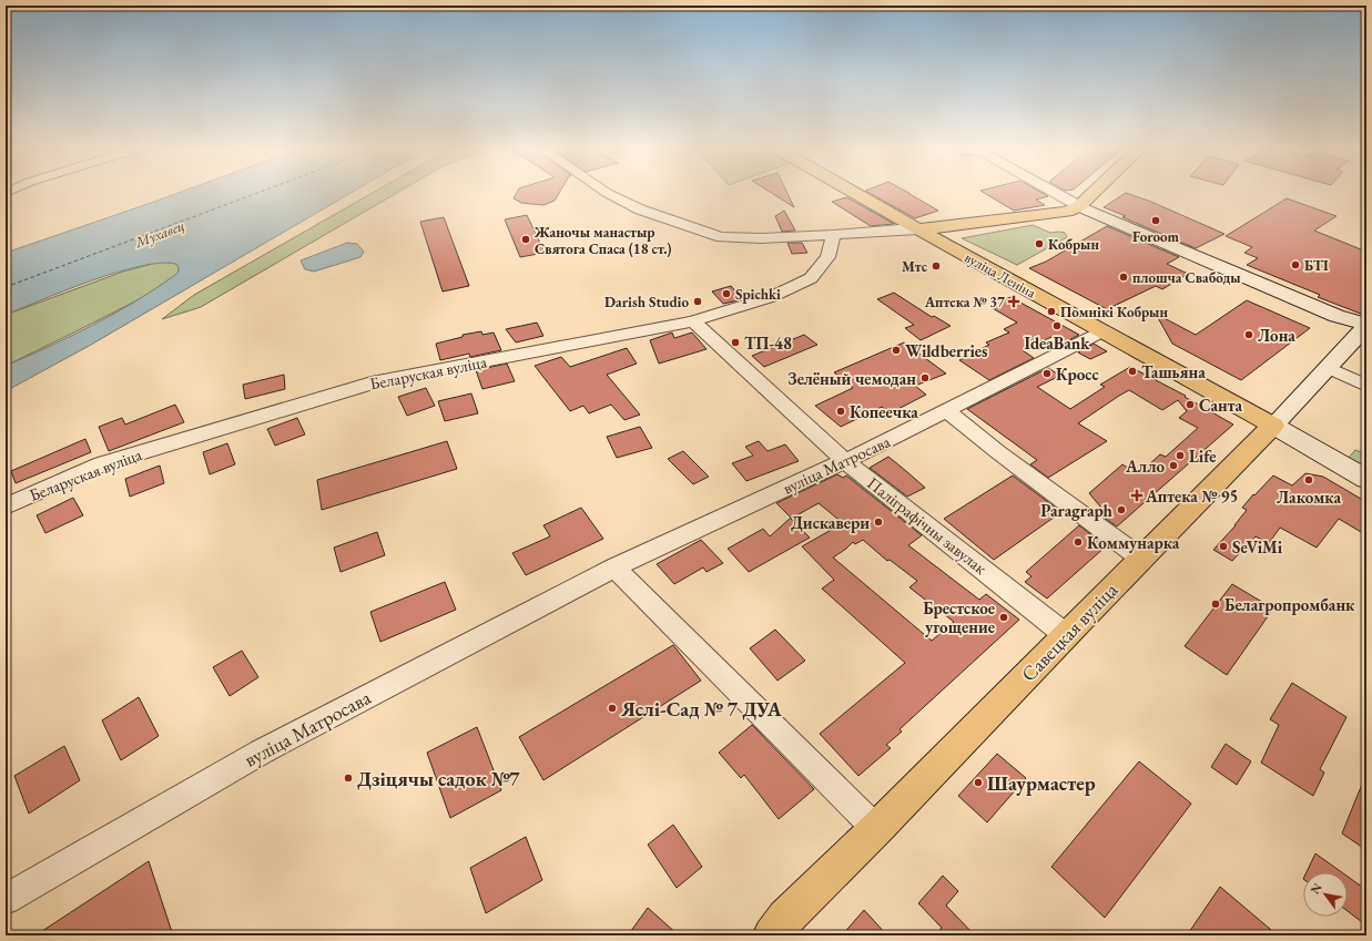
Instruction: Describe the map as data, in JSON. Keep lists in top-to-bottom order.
{
  "streets": {
    "main road": ["вуліца Леніна", "Савецкая вуліца"],
    "street": ["Беларуская вуліца", "вуліца Матросава", "Паліграфічны завулак"]
  },
  "crossings": [
    ["вуліца Леніна", "вуліца Матросава"],
    ["вуліца Леніна", "Савецкая вуліца"],
    ["Беларуская вуліца", "Паліграфічны завулак"],
    ["вуліца Матросава", "Паліграфічны завулак"],
    ["Паліграфічны завулак", "Савецкая вуліца"]
  ],
  "water": ["Мухавец"],
  "places": {
    "other": [
      "Foroom",
      "Жаночы манастыр Святога Спаса (18 ст.)",
      "Кобрын",
      "БТІ",
      "Мтс",
      "плошча Свабоды",
      "Spichki",
      "Darish Studio",
      "Помнікі Кобрын",
      "IdeaBank",
      "Лона",
      "ТП-48",
      "Wildberries",
      "Ташьяна",
      "Кросс",
      "Зелёный чемодан",
      "Санта",
      "Копеечка",
      "Life",
      "Алло",
      "Лакомка",
      "Paragraph",
      "Дискавери",
      "Коммунарка",
      "SeViMi",
      "Белагропромбанк",
      "Брестское угощение",
      "Яслі-Сад № 7 ДУА",
      "Дзіцячы садок №7",
      "Шаурмастер"
    ],
    "health": ["Аптека № 37", "Аптека № 95"]
  },
  "north": "top left"
}
